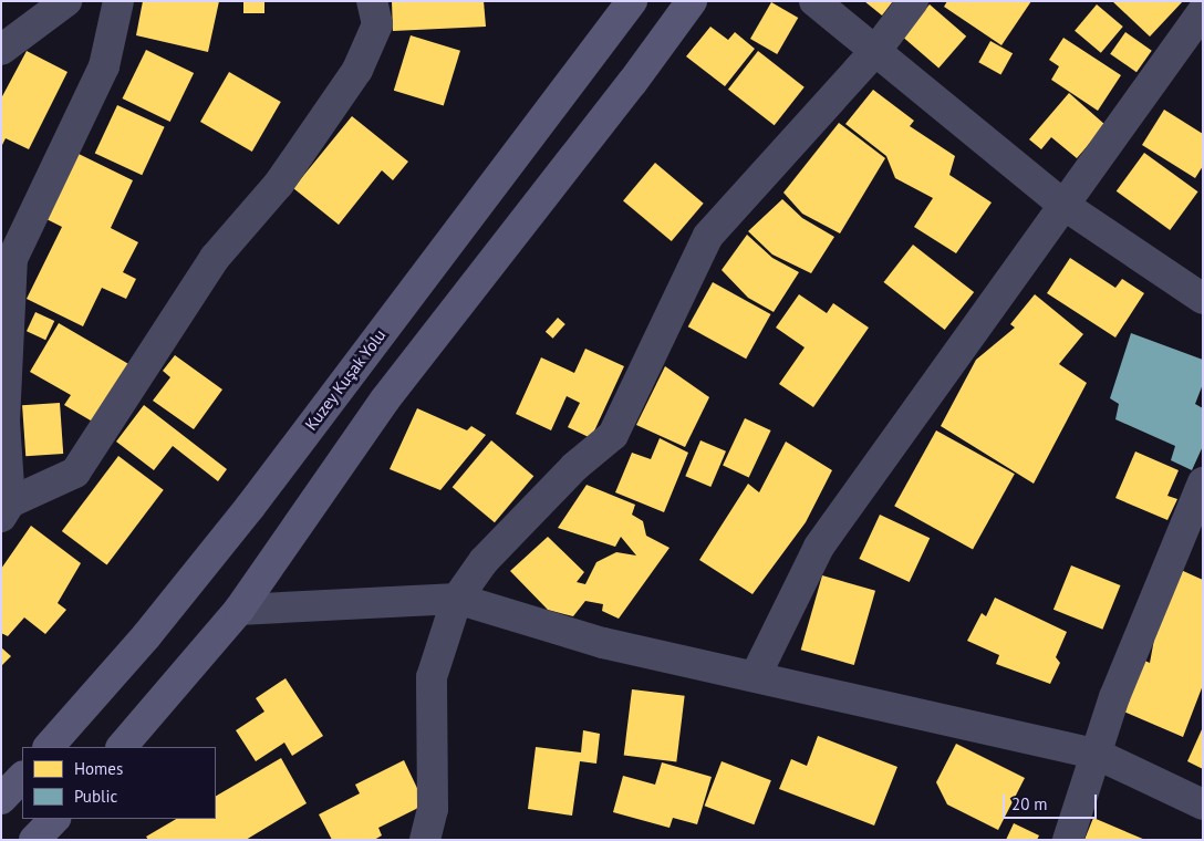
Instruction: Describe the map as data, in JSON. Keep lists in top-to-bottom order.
{
  "streets": {
    "main road": ["Kuzey Kuşak Yolu"]
  },
  "legend": ["Homes", "Public"],
  "scale_bar": "20 m"
}
